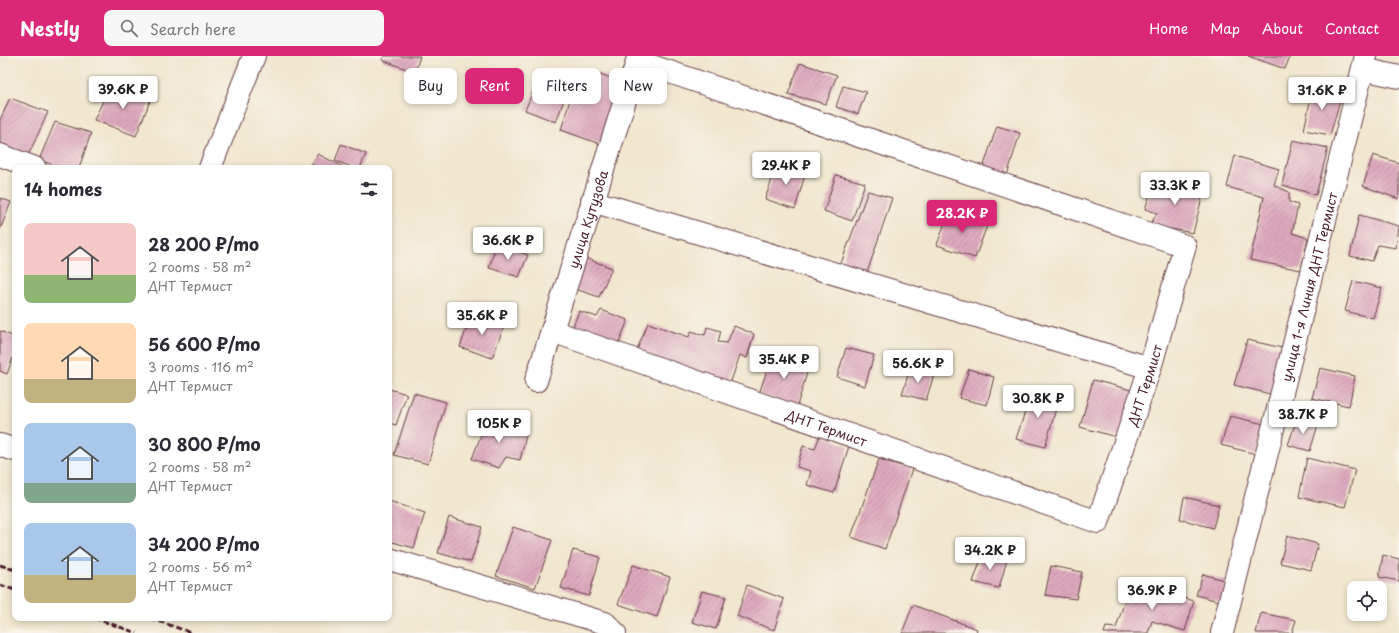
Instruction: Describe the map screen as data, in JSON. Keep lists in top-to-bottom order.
{
  "streets": {
    "street": ["улица Кутузова", "улица 1-я Линия ДНТ Термист", "ДНТ Термист"]
  },
  "crossings": [
    ["улица Кутузова", "ДНТ Термист"]
  ],
  "page": {
    "header": "Nestly",
    "search": "Search here",
    "nav": [
      "Home",
      "Map",
      "About",
      "Contact"
    ],
    "chip": [
      "Buy",
      "Rent",
      "Filters",
      "New"
    ],
    "price": [
      "39.6K ₽",
      "31.6K ₽",
      "29.4K ₽",
      "33.3K ₽",
      "28.2K ₽",
      "36.6K ₽",
      "35.6K ₽",
      "35.4K ₽",
      "56.6K ₽",
      "30.8K ₽",
      "38.7K ₽",
      "105K ₽",
      "34.2K ₽",
      "36.9K ₽"
    ],
    "heading": "14 homes",
    "list": [
      {
        "name": "28 200 ₽/mo",
        "note": "2 rooms · 58 m² · ДНТ Термист"
      },
      {
        "name": "56 600 ₽/mo",
        "note": "3 rooms · 116 m² · ДНТ Термист"
      },
      {
        "name": "30 800 ₽/mo",
        "note": "2 rooms · 58 m² · ДНТ Термист"
      },
      {
        "name": "34 200 ₽/mo",
        "note": "2 rooms · 56 m² · ДНТ Термист"
      }
    ]
  }
}
